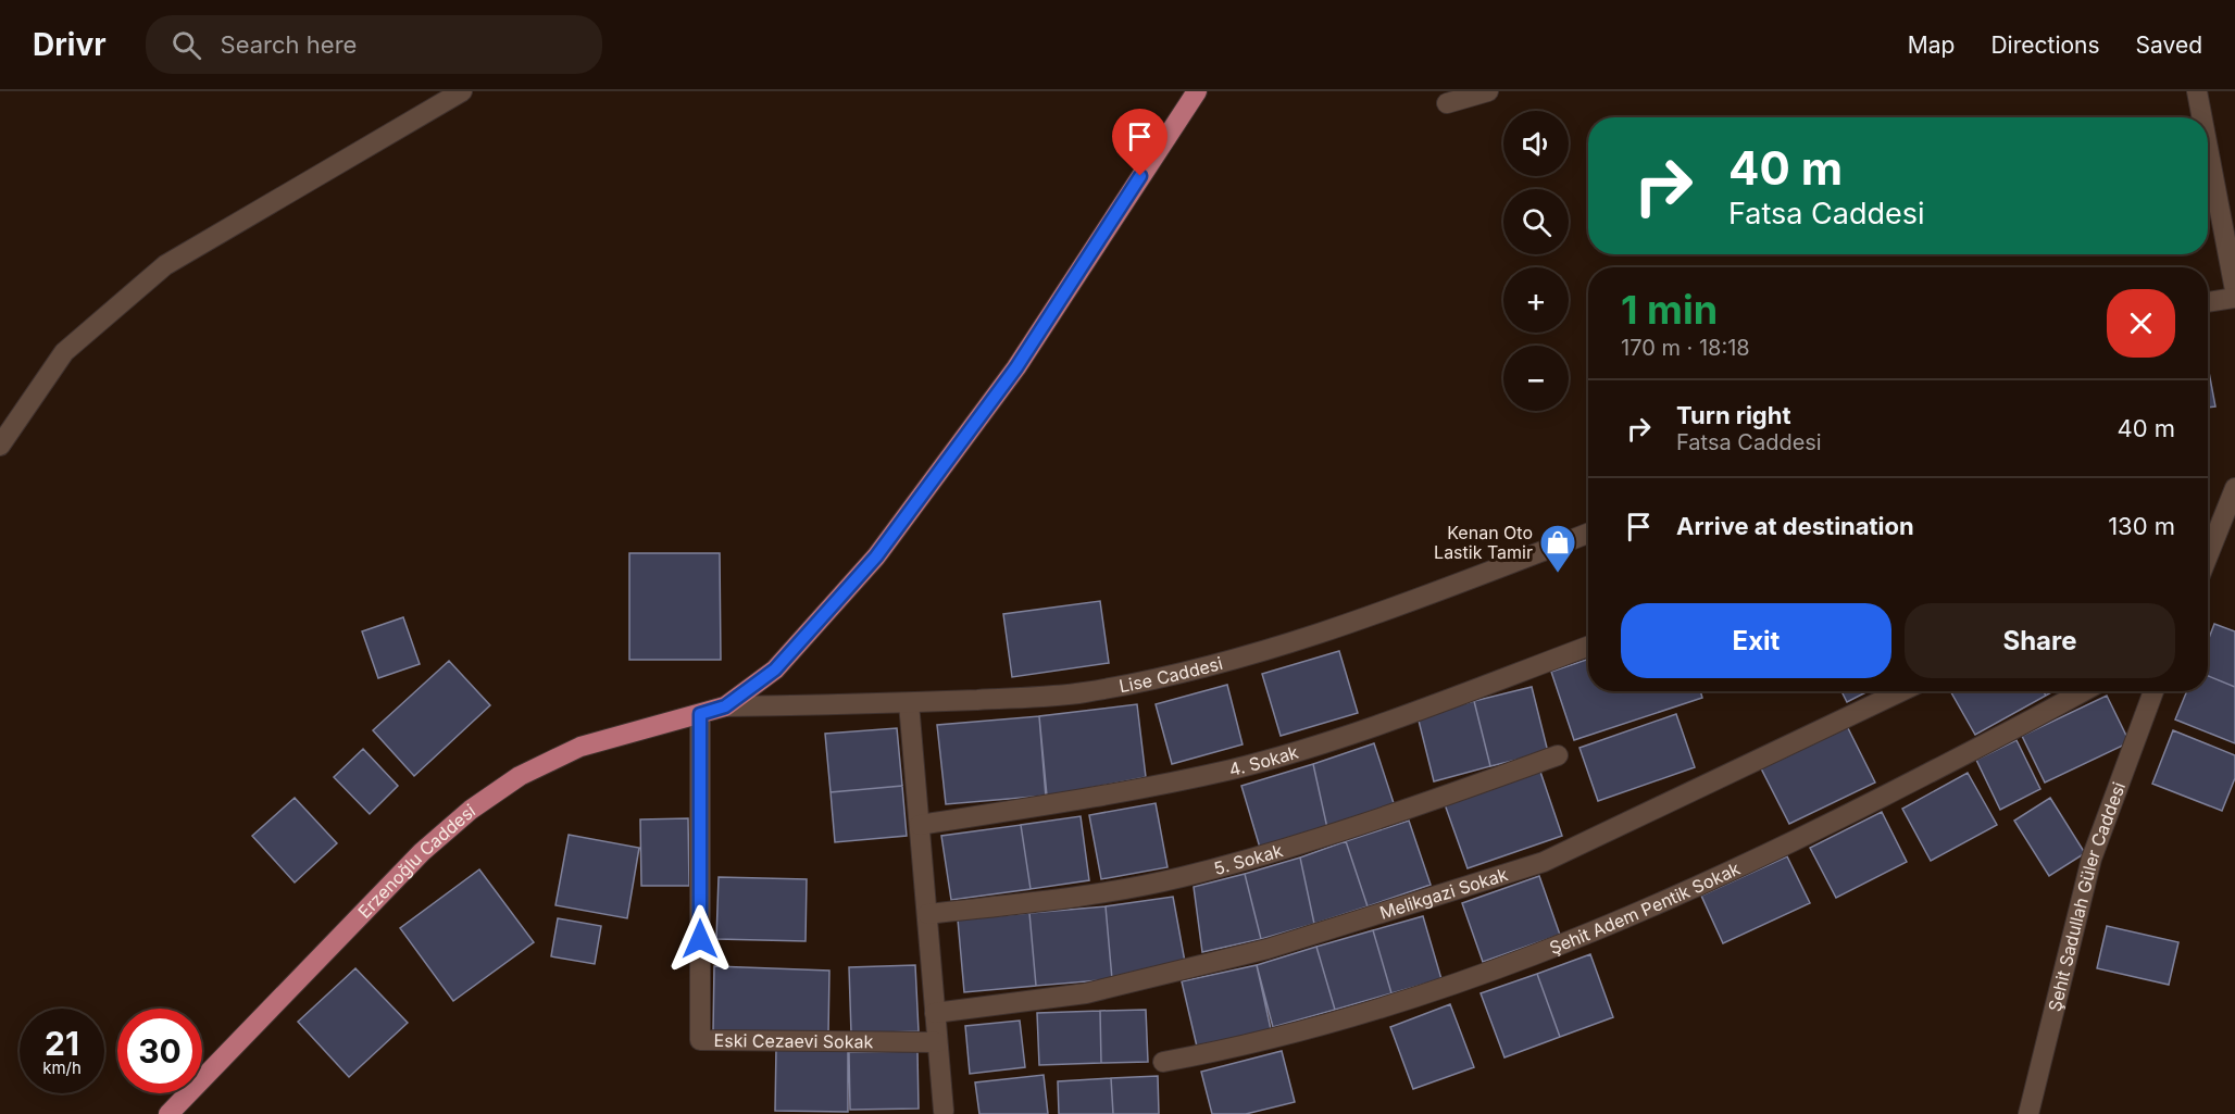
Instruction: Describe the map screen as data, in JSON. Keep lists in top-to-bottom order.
{
  "streets": {
    "main road": ["Erzenoğlu Caddesi"],
    "street": [
      "Lise Caddesi",
      "4. Sokak",
      "5. Sokak",
      "Melikgazi Sokak",
      "Şehit Sadullah Güler Caddesi",
      "Şehit Adem Pentik Sokak",
      "Eski Cezaevi Sokak"
    ]
  },
  "crossings": [
    ["Lise Caddesi", "Erzenoğlu Caddesi"],
    ["Erzenoğlu Caddesi", "Eski Cezaevi Sokak"]
  ],
  "places": {
    "shop": ["Kenan Oto Lastik Tamir"]
  },
  "page": {
    "header": "Drivr",
    "search": "Search here",
    "nav": ["Map", "Directions", "Saved"],
    "map_buttons": ["+", "−"],
    "turn": ["40 m", "Fatsa Caddesi"],
    "heading": ["1 min", "170 m · 18:18"],
    "list": [
      {
        "name": "Turn right",
        "note": "Fatsa Caddesi",
        "value": "40 m"
      },
      {
        "name": "Arrive at destination",
        "value": "130 m"
      }
    ],
    "buttons": ["Exit", "Share"],
    "speed": "21 km/h",
    "limit": "30"
  }
}
